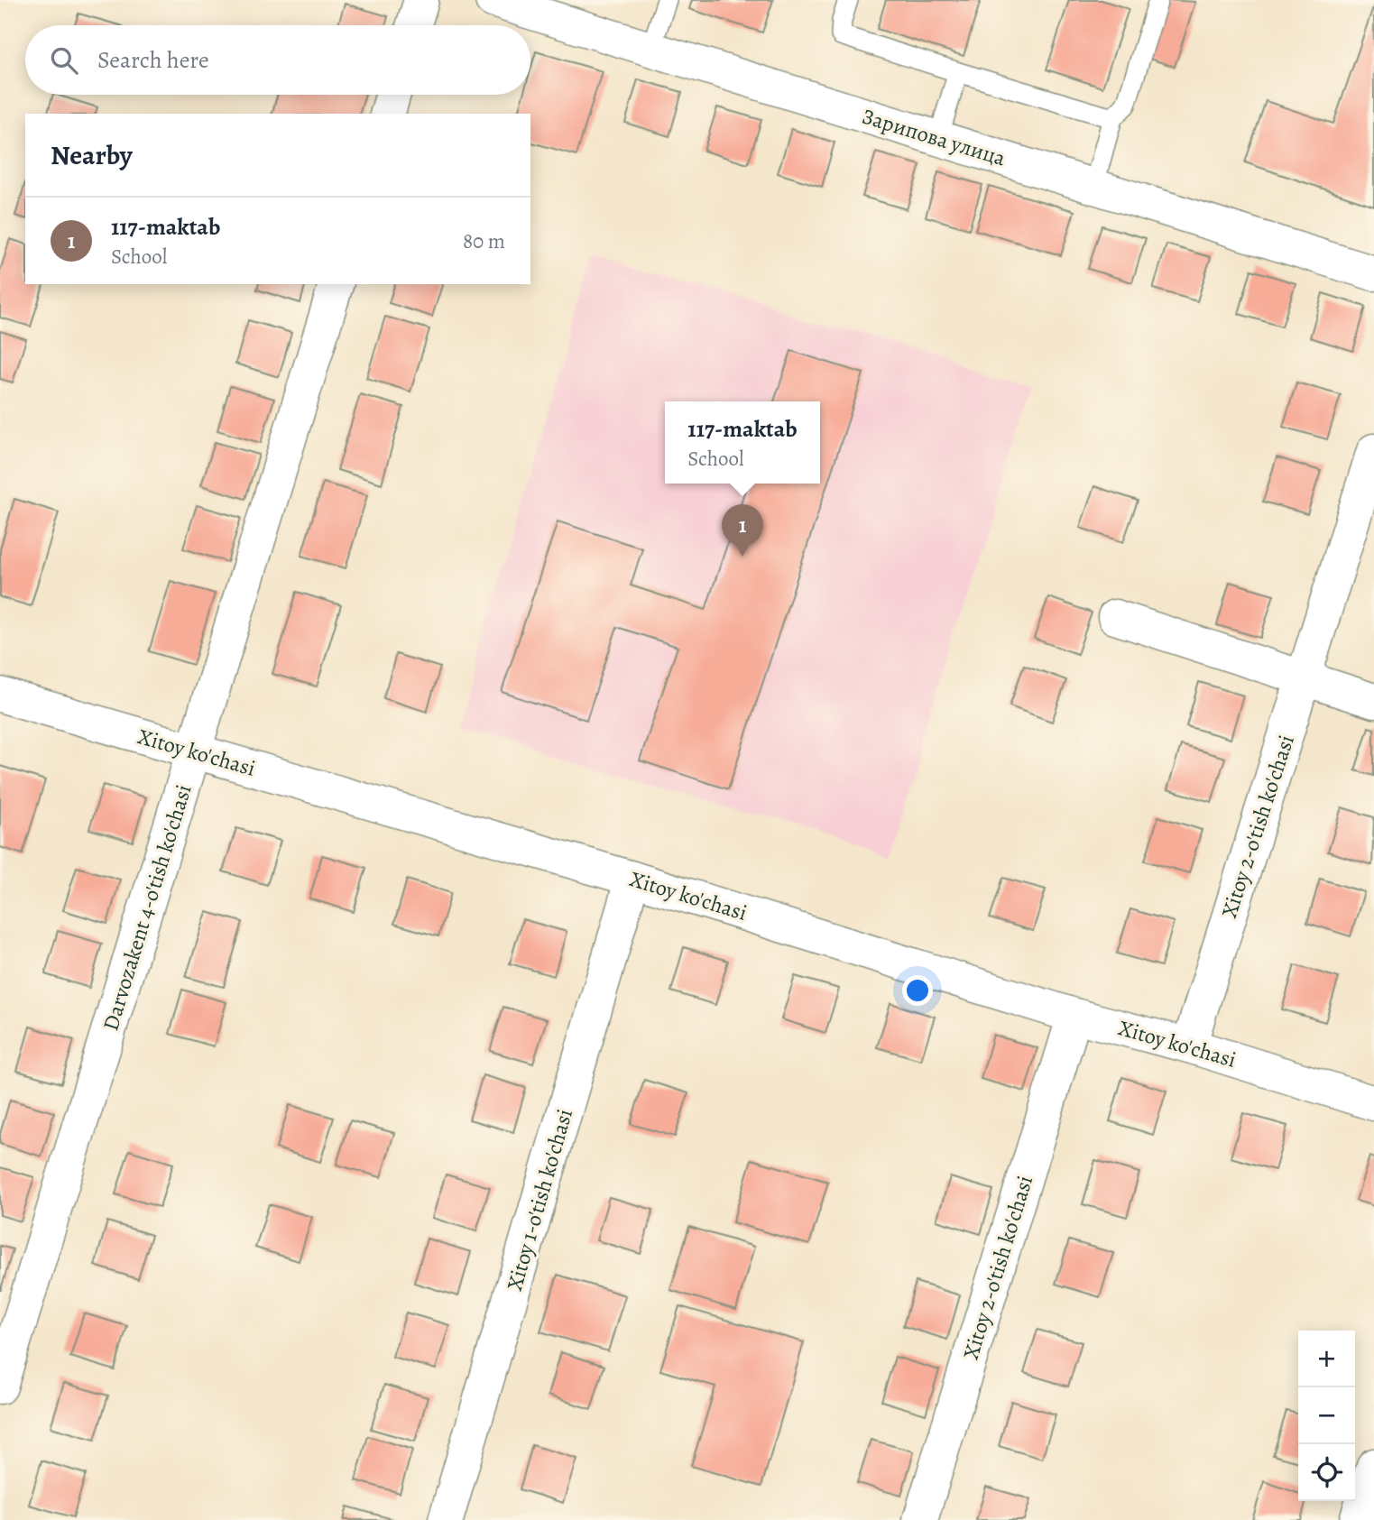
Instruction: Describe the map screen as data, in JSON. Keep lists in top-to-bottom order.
{
  "streets": {
    "street": [
      "Зарипова улица",
      "Xitoy ko'chasi",
      "Xitoy 2-o'tish ko'chasi",
      "Darvozakent 4-o'tish ko'chasi",
      "Xitoy 1-o'tish ko'chasi"
    ]
  },
  "crossings": [
    ["Xitoy ko'chasi", "Xitoy 2-o'tish ko'chasi"],
    ["Xitoy ko'chasi", "Darvozakent 4-o'tish ko'chasi"],
    ["Xitoy ko'chasi", "Xitoy 1-o'tish ko'chasi"]
  ],
  "page": {
    "search": "Search here",
    "heading": "Nearby",
    "list": [
      {
        "mark": "1",
        "name": "117-maktab",
        "note": "School",
        "value": "80 m"
      }
    ],
    "popup": ["117-maktab", "School"],
    "pins": "1",
    "map_buttons": ["+", "−"]
  }
}
